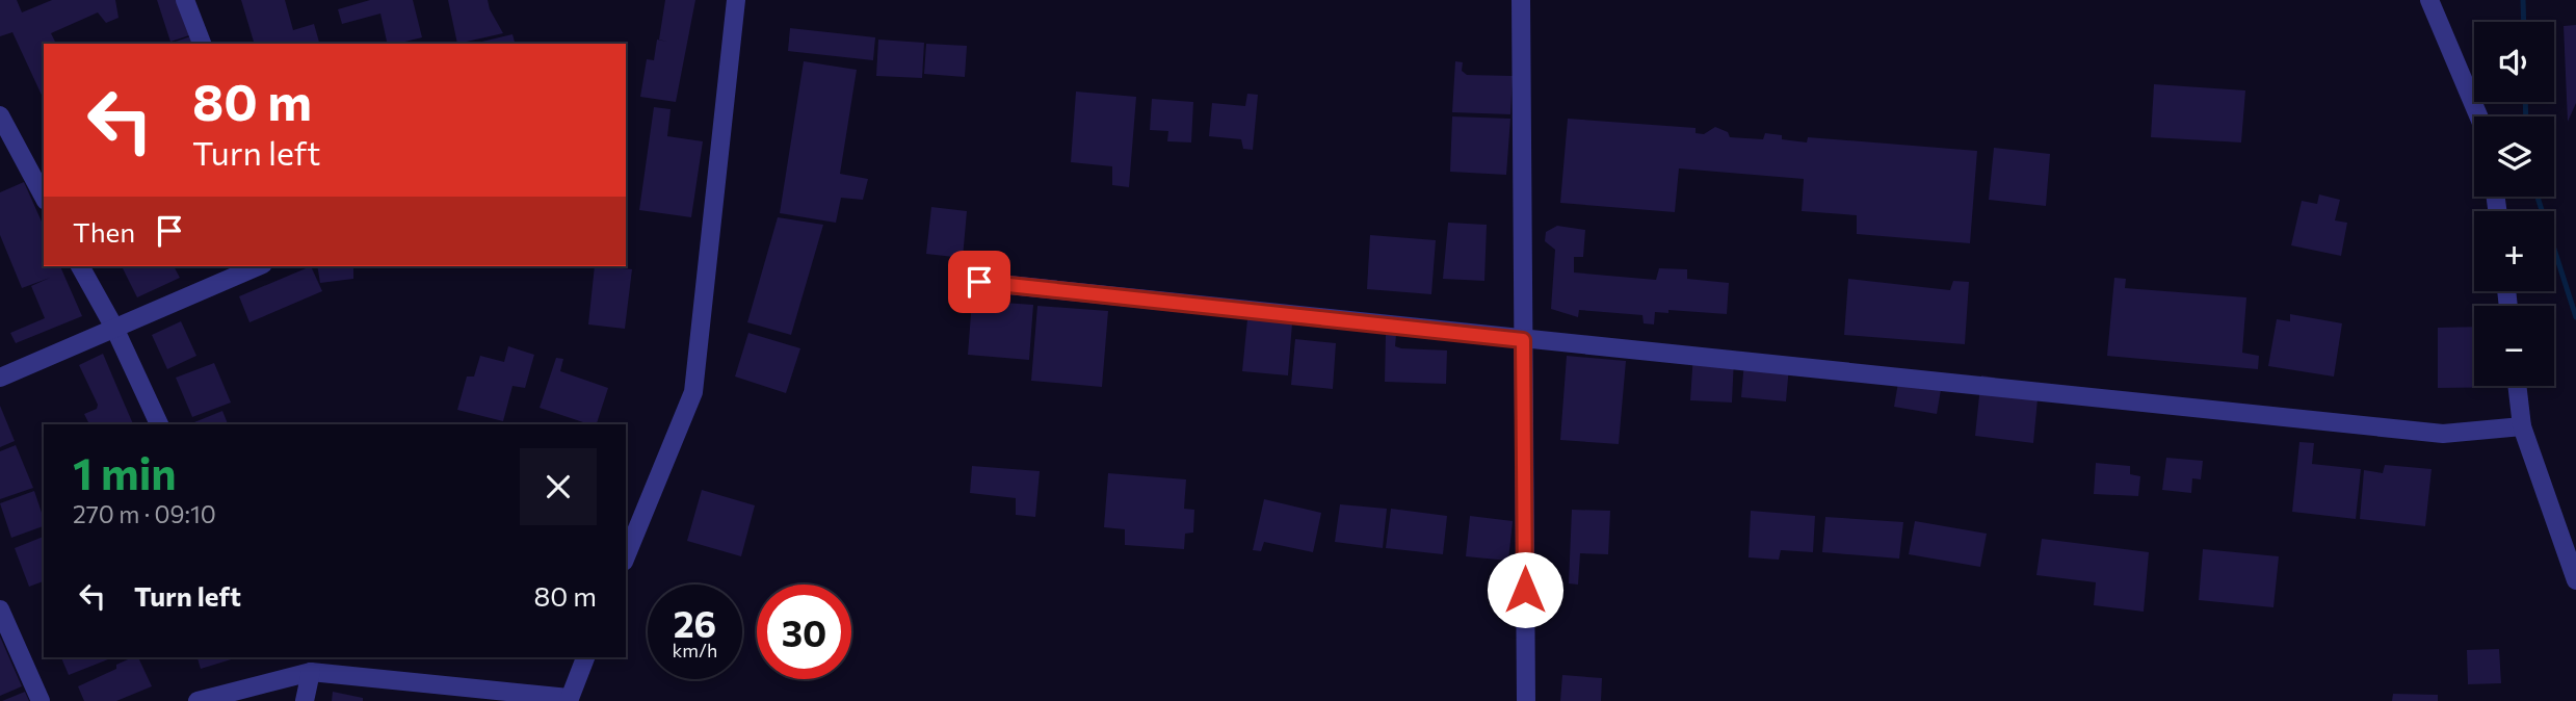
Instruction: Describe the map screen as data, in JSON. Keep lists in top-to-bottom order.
{
  "page": {
    "map_buttons": ["+", "−"],
    "turn": ["80 m", "Turn left"],
    "then": "Then",
    "heading": ["1 min", "270 m · 09:10"],
    "list": [
      {
        "name": "Turn left",
        "value": "80 m"
      }
    ],
    "speed": "26 km/h",
    "limit": "30"
  }
}
